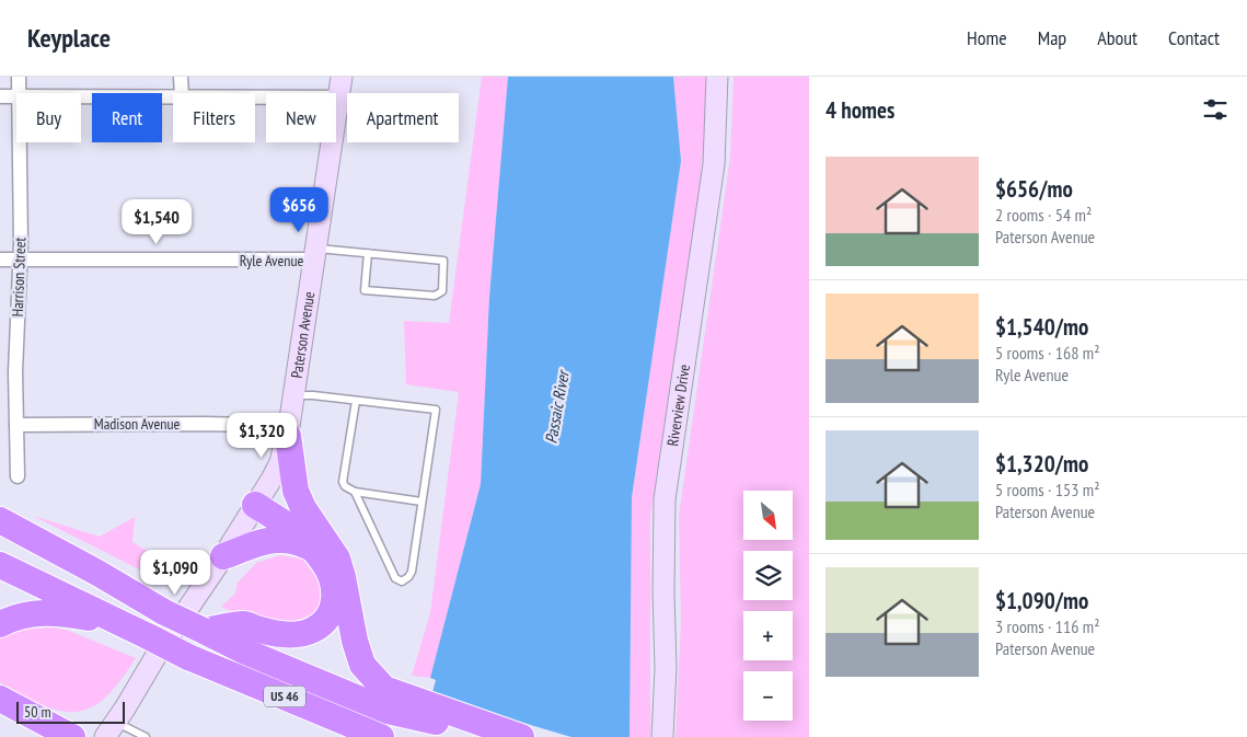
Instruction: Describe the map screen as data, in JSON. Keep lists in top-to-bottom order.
{
  "streets": {
    "highway": ["US 46"],
    "main road": ["Paterson Avenue", "Riverview Drive"],
    "street": ["Ryle Avenue", "Harrison Street", "Madison Avenue"]
  },
  "crossings": [
    ["Ryle Avenue", "Harrison Street"],
    ["Ryle Avenue", "Paterson Avenue"],
    ["Harrison Street", "Madison Avenue"],
    ["Paterson Avenue", "Madison Avenue"],
    ["Paterson Avenue", "US 46"]
  ],
  "water": ["Passaic River"],
  "scale_bar": "50 m",
  "north": "bottom right",
  "page": {
    "header": "Keyplace",
    "nav": [
      "Home",
      "Map",
      "About",
      "Contact"
    ],
    "heading": "4 homes",
    "chip": [
      "Buy",
      "Rent",
      "Filters",
      "New",
      "Apartment"
    ],
    "list": [
      {
        "name": "$656/mo",
        "note": "2 rooms · 54 m² · Paterson Avenue"
      },
      {
        "name": "$1,540/mo",
        "note": "5 rooms · 168 m² · Ryle Avenue"
      },
      {
        "name": "$1,320/mo",
        "note": "5 rooms · 153 m² · Paterson Avenue"
      },
      {
        "name": "$1,090/mo",
        "note": "3 rooms · 116 m² · Paterson Avenue"
      }
    ],
    "price": [
      "$656",
      "$1,540",
      "$1,320",
      "$1,090"
    ],
    "map_buttons": ["+", "−"],
    "scale": "50 m"
  }
}
